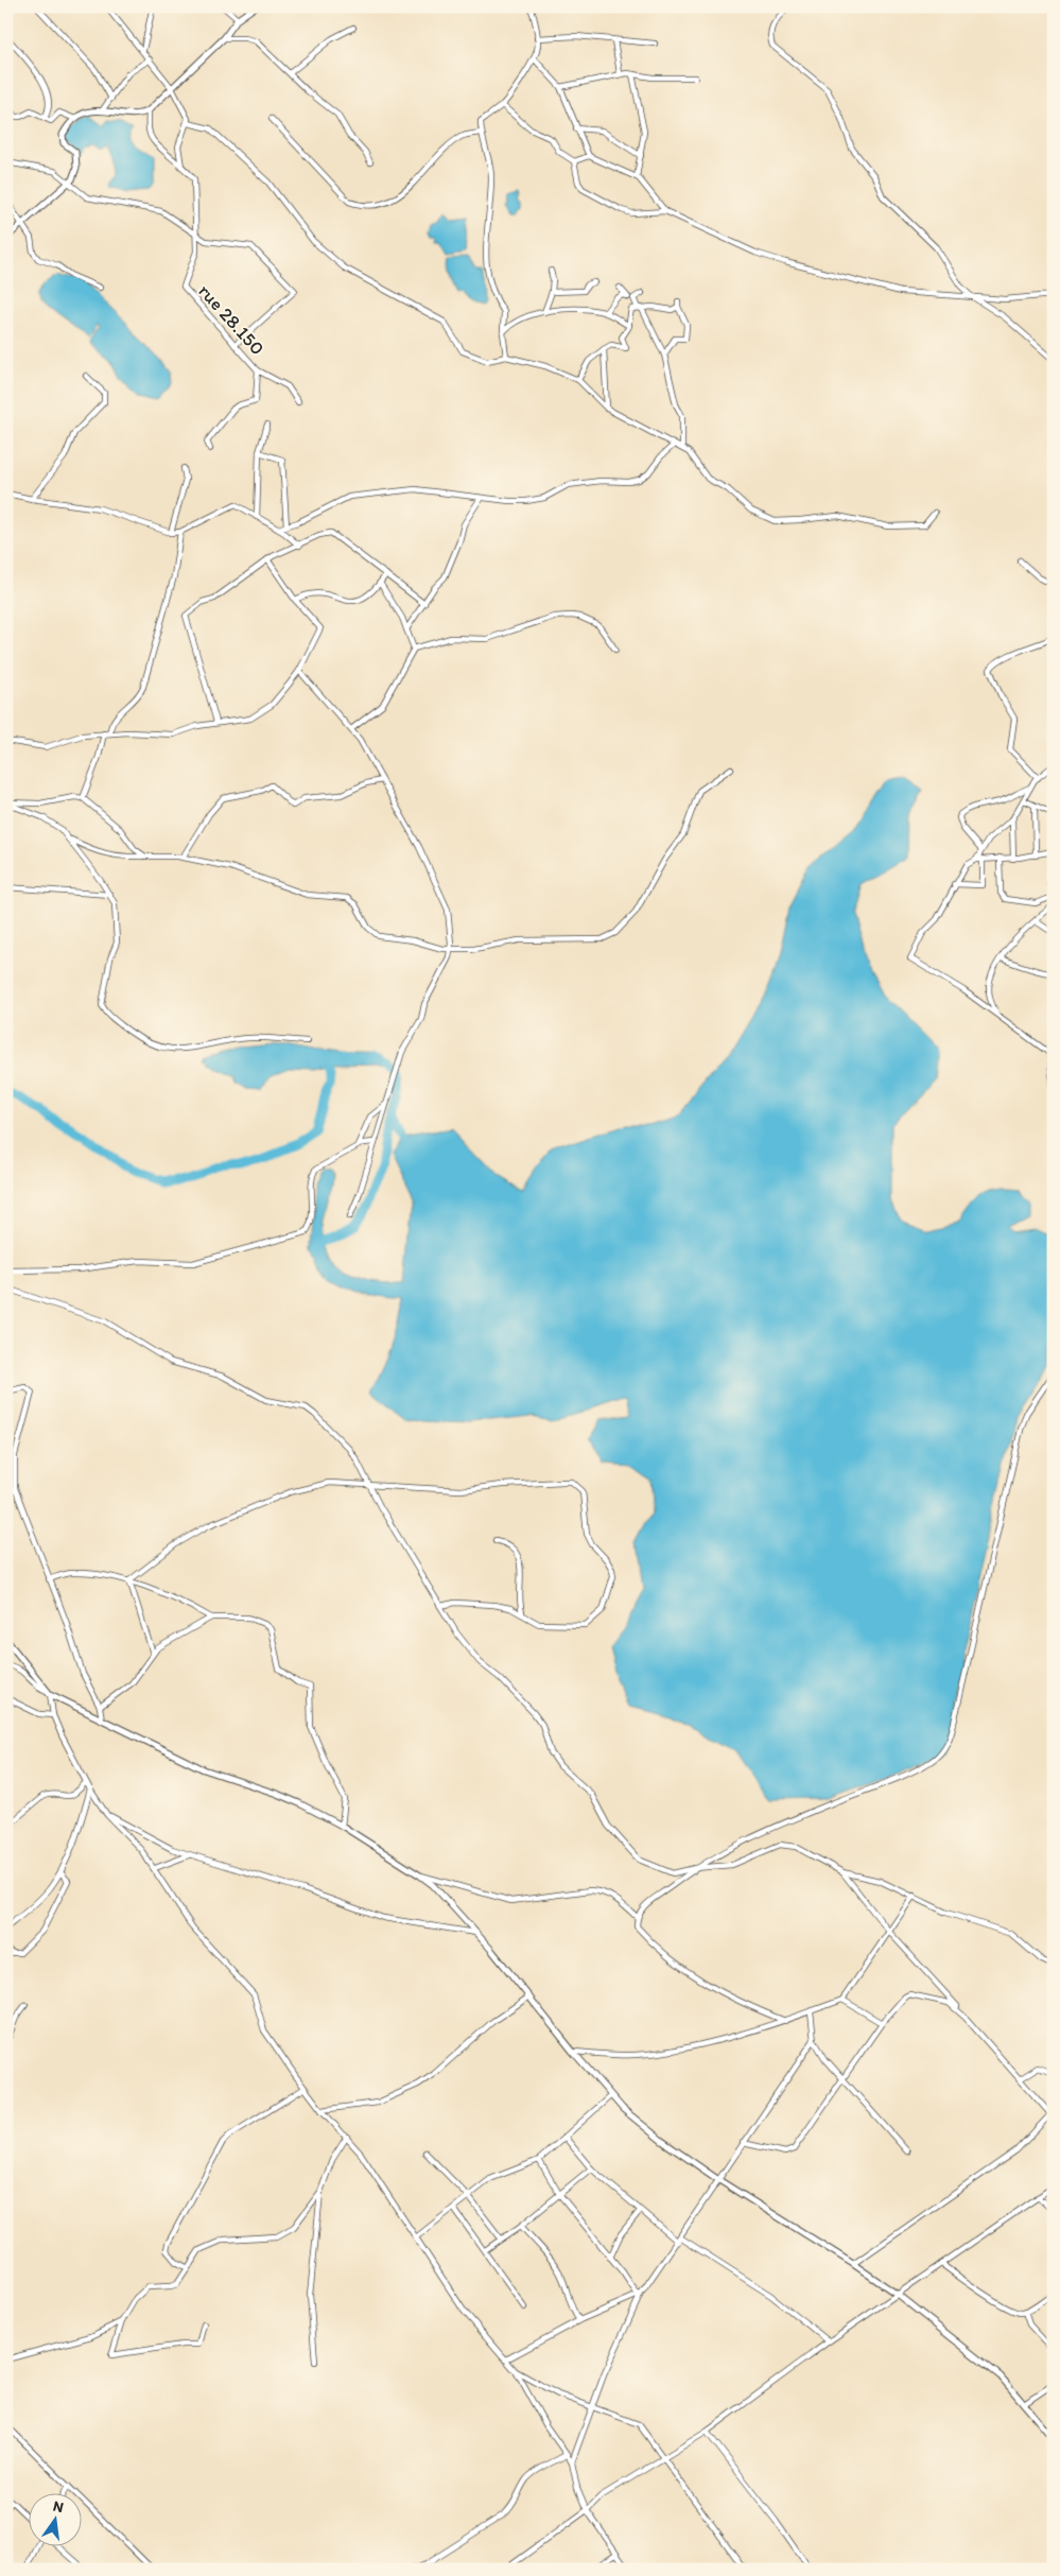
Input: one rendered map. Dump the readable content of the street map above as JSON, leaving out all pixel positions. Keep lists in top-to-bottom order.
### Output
{
  "streets": {
    "street": ["rue 28.150"]
  },
  "north": "top"
}
